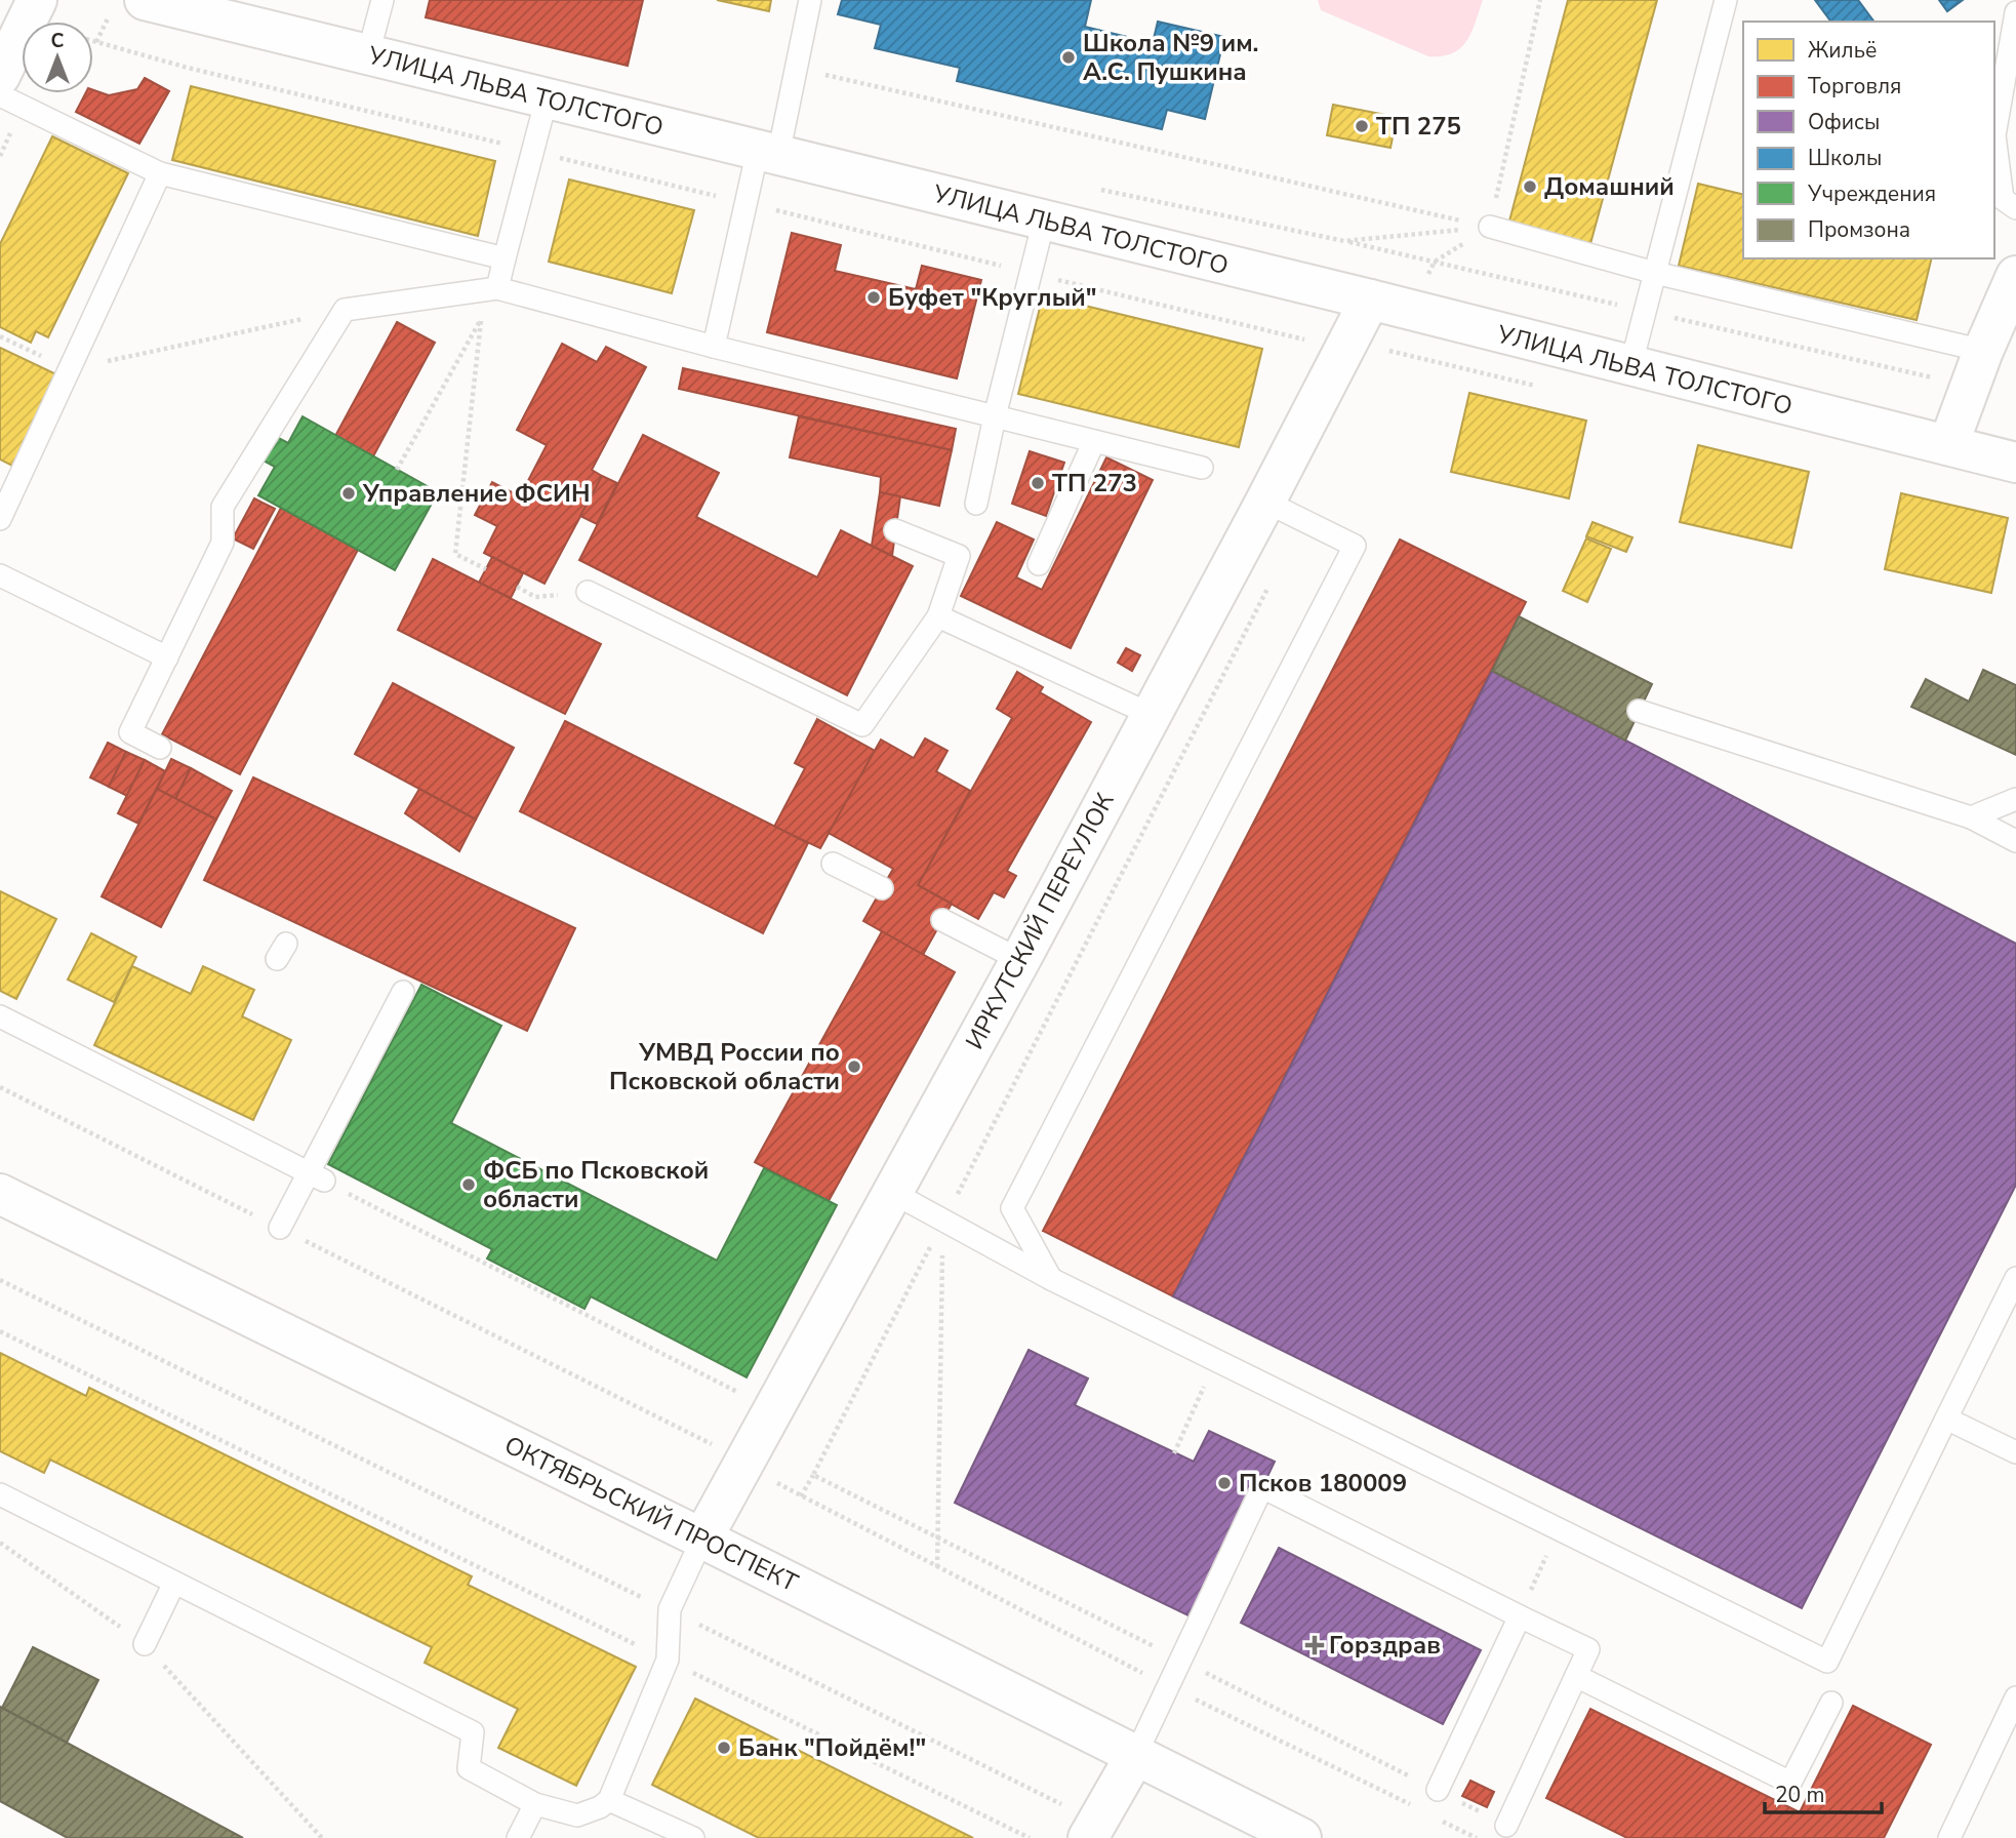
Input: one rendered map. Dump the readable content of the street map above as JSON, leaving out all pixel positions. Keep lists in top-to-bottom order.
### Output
{
  "streets": {
    "street": ["УЛИЦА ЛЬВА ТОЛСТОГО", "ИРКУТСКИЙ ПЕРЕУЛОК", "ОКТЯБРЬСКИЙ ПРОСПЕКТ"]
  },
  "crossings": [
    ["УЛИЦА ЛЬВА ТОЛСТОГО", "ИРКУТСКИЙ ПЕРЕУЛОК"],
    ["ИРКУТСКИЙ ПЕРЕУЛОК", "ОКТЯБРЬСКИЙ ПРОСПЕКТ"]
  ],
  "places": {
    "other": [
      "Школа №9 им. А.С. Пушкина",
      "ТП 275",
      "Домашний",
      "Буфет \"Круглый\"",
      "ТП 273",
      "Управление ФСИН",
      "УМВД России по Псковской области",
      "ФСБ по Псковской области",
      "Псков 180009",
      "Банк \"Пойдём!\""
    ],
    "health": ["Горздрав"]
  },
  "legend": [
    "Жильё",
    "Торговля",
    "Офисы",
    "Школы",
    "Учреждения",
    "Промзона"
  ],
  "scale_bar": "20 m",
  "north": "top"
}
